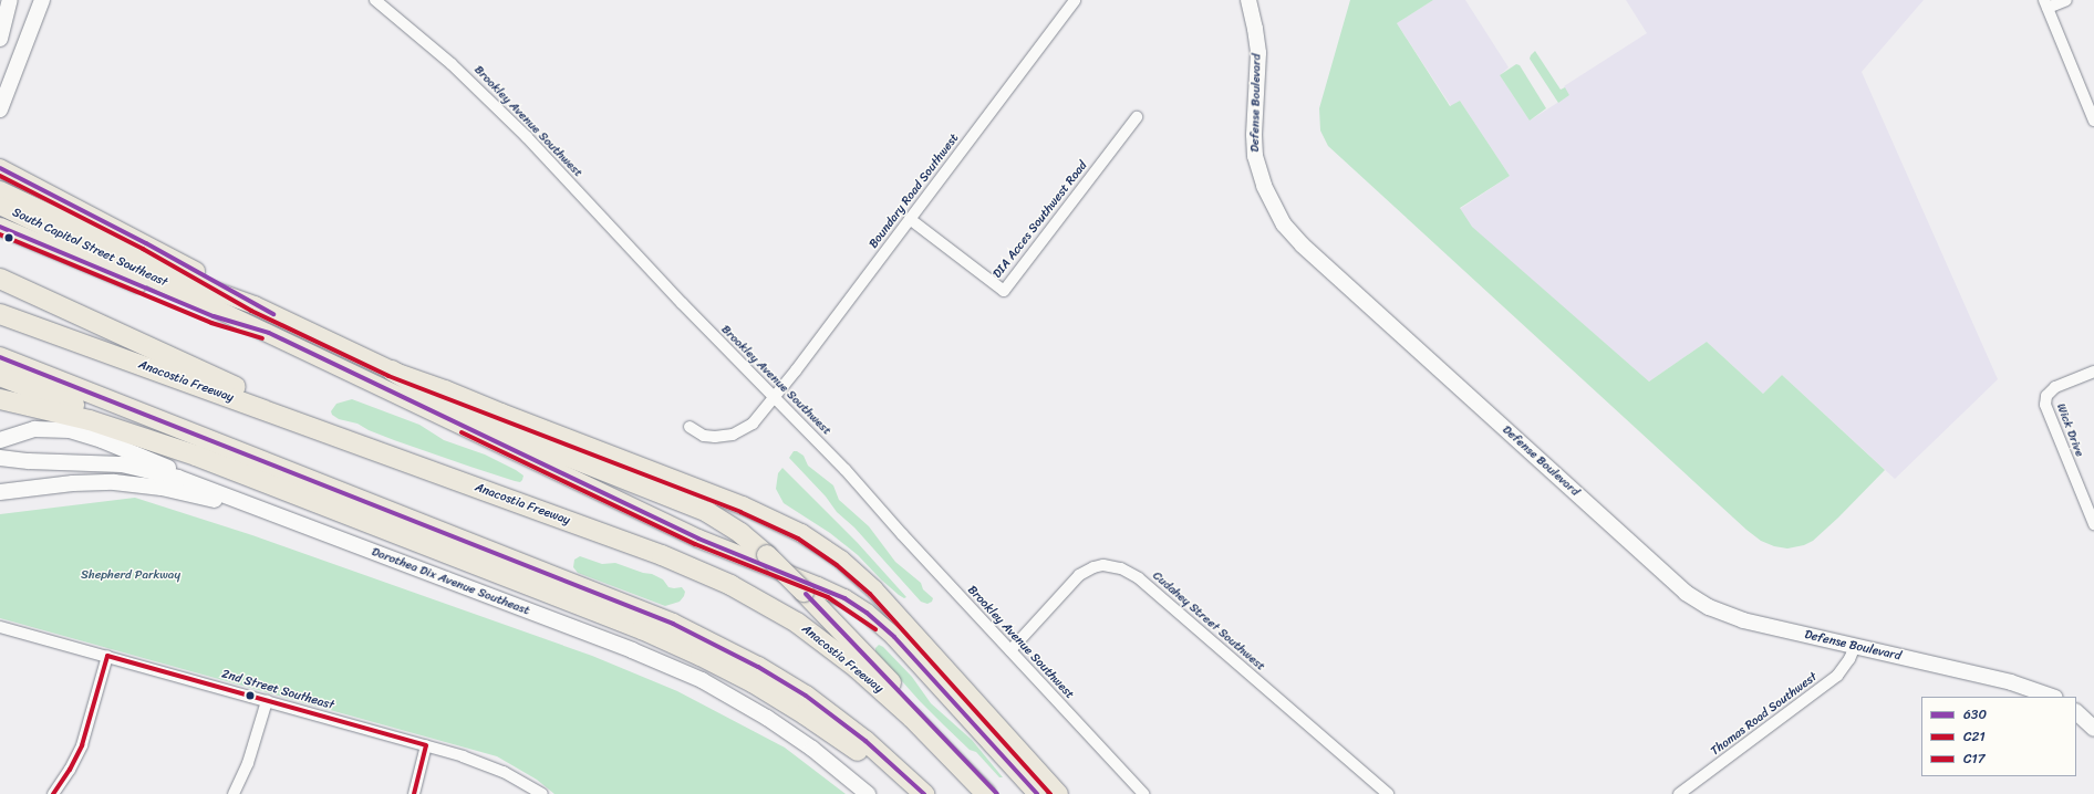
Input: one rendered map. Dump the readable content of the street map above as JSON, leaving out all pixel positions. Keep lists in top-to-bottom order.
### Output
{
  "streets": {
    "highway": ["Anacostia Freeway"],
    "main road": ["South Capitol Street Southeast"],
    "street": [
      "Defense Boulevard",
      "Brookley Avenue Southwest",
      "Boundary Road Southwest",
      "DIA Acces Southwest Road",
      "Wick Drive",
      "Dorothea Dix Avenue Southeast",
      "Cudahey Street Southwest",
      "2nd Street Southeast",
      "Thomas Road Southwest"
    ]
  },
  "crossings": [
    ["Defense Boulevard", "Thomas Road Southwest"],
    ["Brookley Avenue Southwest", "Boundary Road Southwest"],
    ["Brookley Avenue Southwest", "Cudahey Street Southwest"],
    ["Boundary Road Southwest", "DIA Acces Southwest Road"]
  ],
  "parks": ["Shepherd Parkway"],
  "lines": ["transit line 630", "transit line C21", "transit line C17"],
  "legend": ["630", "C21", "C17"]
}
